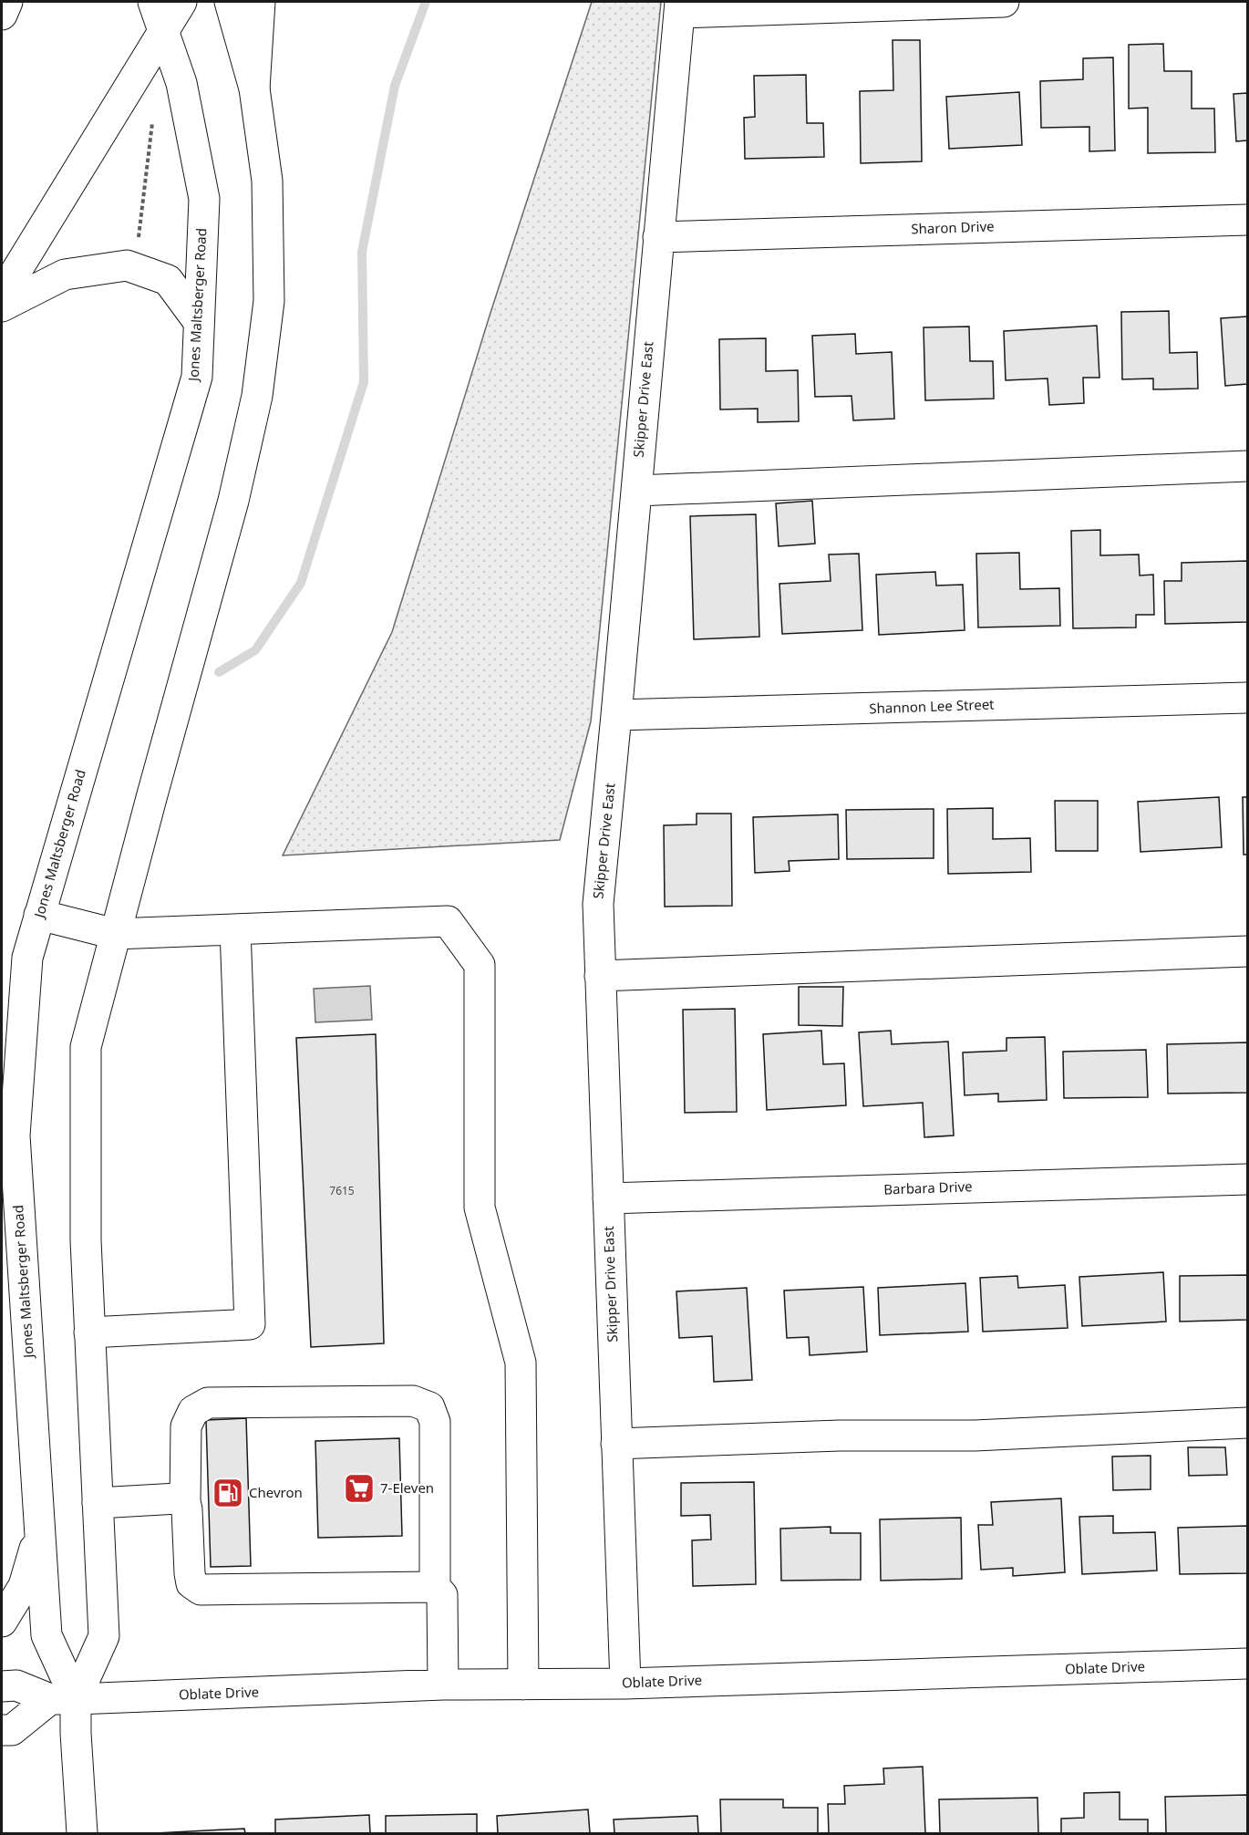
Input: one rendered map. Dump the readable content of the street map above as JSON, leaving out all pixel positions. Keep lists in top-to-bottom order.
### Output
{
  "streets": {
    "main road": [
      "Sharon Drive",
      "Jones Maltsberger Road",
      "Skipper Drive East",
      "Shannon Lee Street",
      "Barbara Drive",
      "Oblate Drive"
    ]
  },
  "crossings": [
    ["Sharon Drive", "Skipper Drive East"],
    ["Jones Maltsberger Road", "Oblate Drive"],
    ["Skipper Drive East", "Shannon Lee Street"],
    ["Skipper Drive East", "Barbara Drive"],
    ["Skipper Drive East", "Oblate Drive"]
  ],
  "places": {
    "supermarket": ["7-Eleven"],
    "fuel station": ["Chevron"]
  },
  "house_numbers": ["7615"]
}
